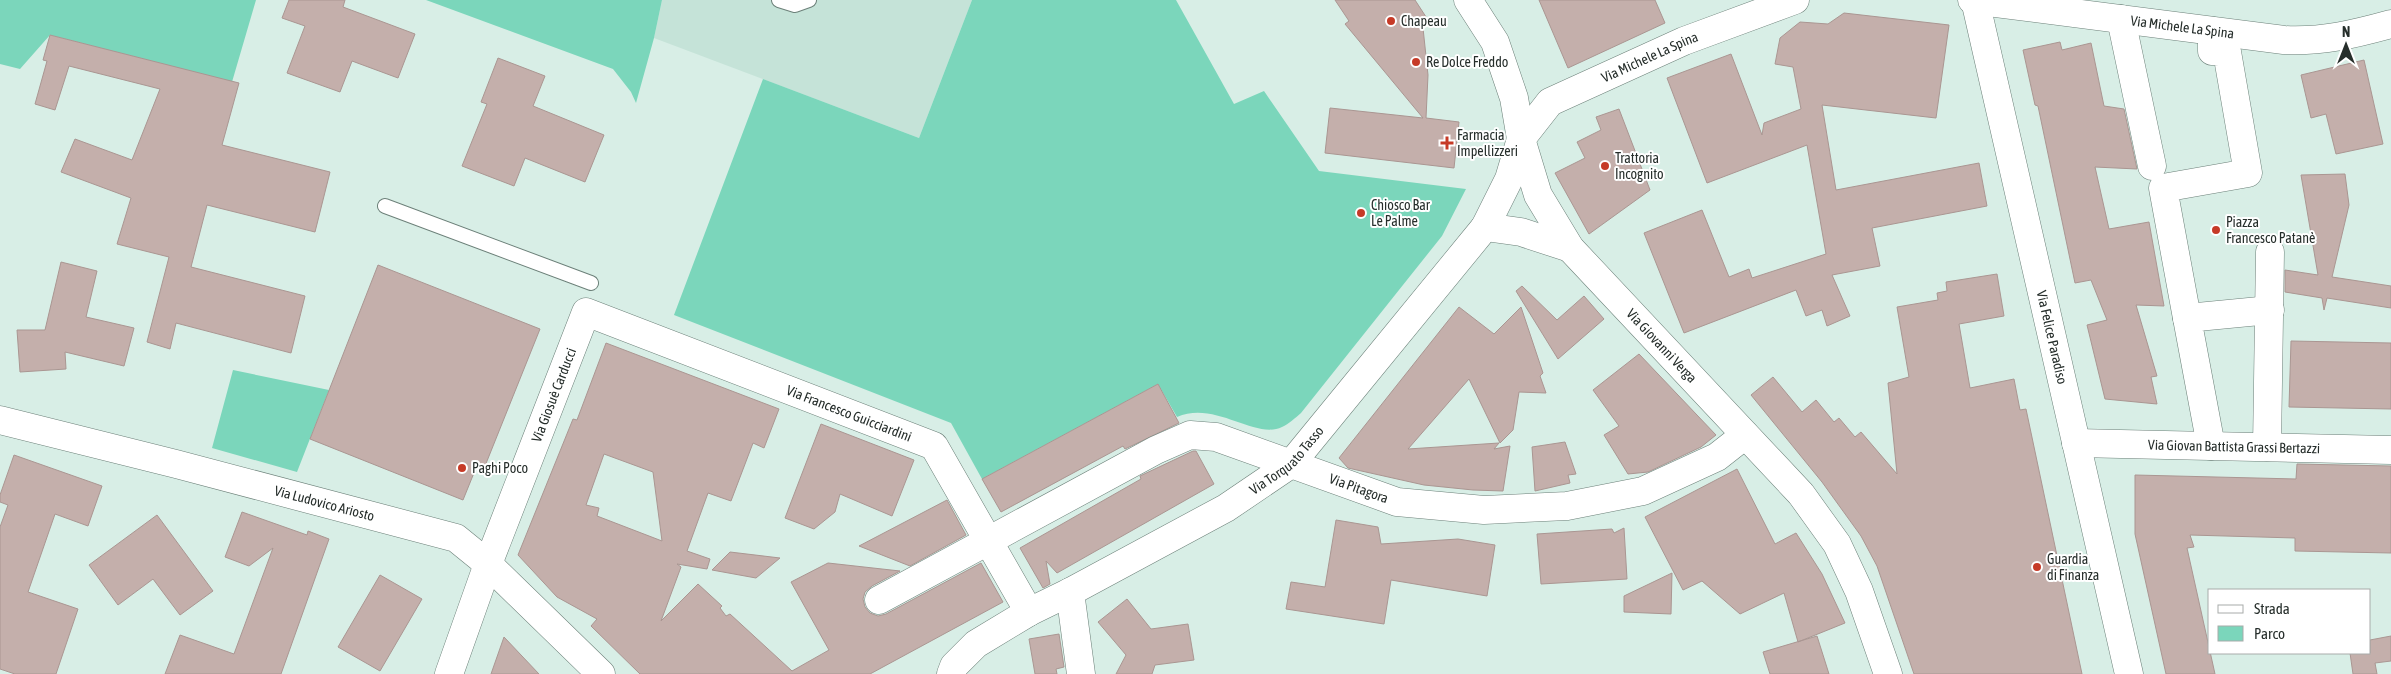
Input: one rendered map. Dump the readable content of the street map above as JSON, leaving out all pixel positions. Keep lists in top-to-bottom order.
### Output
{
  "streets": {
    "street": [
      "Via Michele La Spina",
      "Via Felice Paradiso",
      "Via Giovanni Verga",
      "Via Giosuè Carducci",
      "Via Francesco Guicciardini",
      "Via Giovan Battista Grassi Bertazzi",
      "Via Torquato Tasso",
      "Via Pitagora",
      "Via Ludovico Ariosto"
    ]
  },
  "crossings": [
    ["Via Michele La Spina", "Via Felice Paradiso"],
    ["Via Michele La Spina", "Via Giovanni Verga"],
    ["Via Michele La Spina", "Via Torquato Tasso"],
    ["Via Felice Paradiso", "Via Giovan Battista Grassi Bertazzi"],
    ["Via Giovanni Verga", "Via Torquato Tasso"],
    ["Via Giovanni Verga", "Via Pitagora"],
    ["Via Giosuè Carducci", "Via Francesco Guicciardini"],
    ["Via Giosuè Carducci", "Via Ludovico Ariosto"],
    ["Via Francesco Guicciardini", "Via Torquato Tasso"],
    ["Via Francesco Guicciardini", "Via Pitagora"],
    ["Via Torquato Tasso", "Via Pitagora"]
  ],
  "places": {
    "other": [
      "Chapeau",
      "Re Dolce Freddo",
      "Trattoria Incognito",
      "Chiosco Bar Le Palme",
      "Piazza Francesco Patanè",
      "Paghi Poco",
      "Guardia di Finanza"
    ],
    "health": ["Farmacia Impellizzeri"]
  },
  "legend": ["Strada", "Parco"],
  "north": "top"
}
